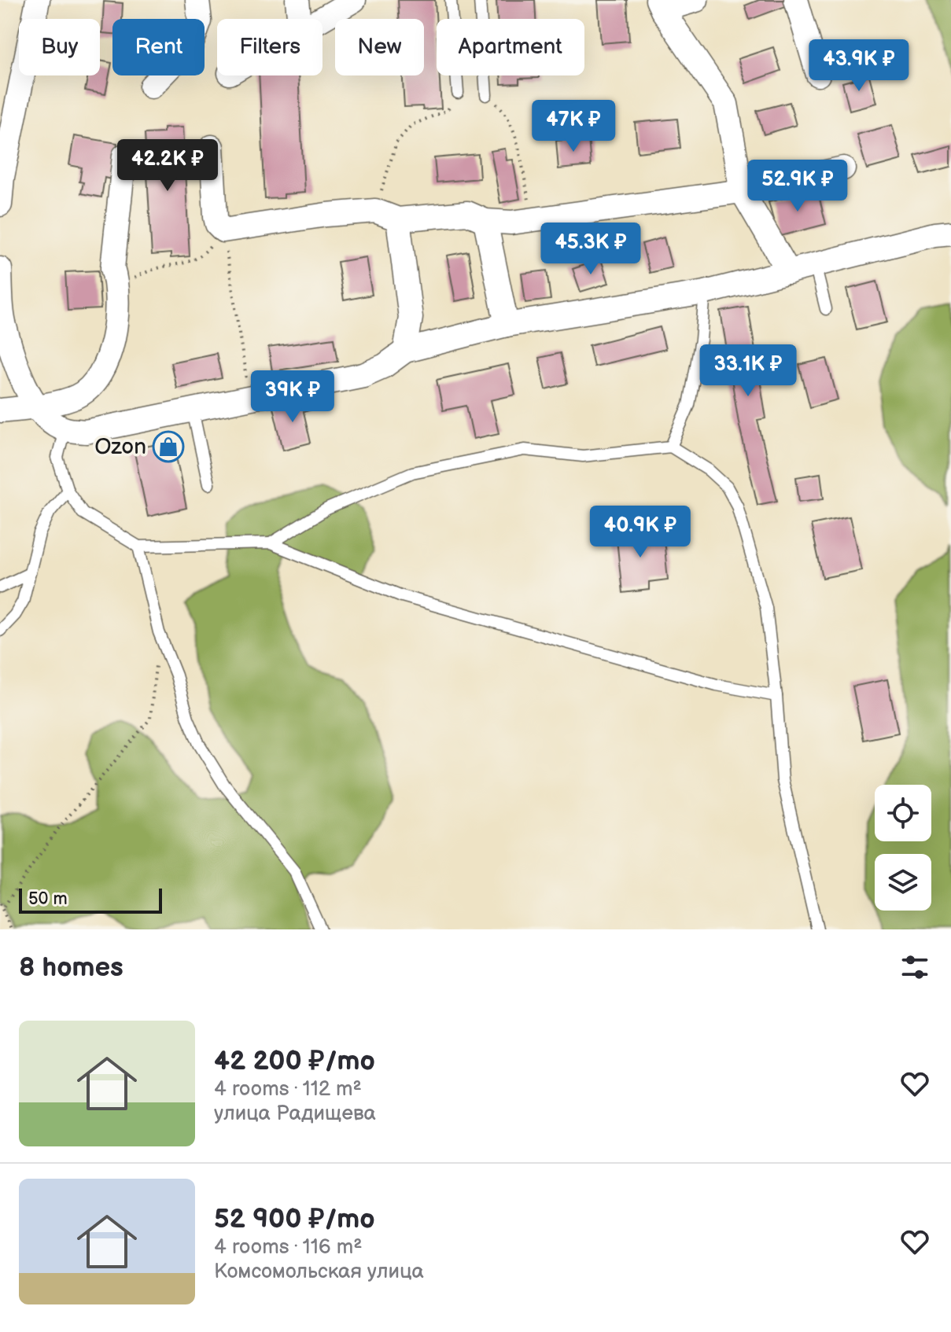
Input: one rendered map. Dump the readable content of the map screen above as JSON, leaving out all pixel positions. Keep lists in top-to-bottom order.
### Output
{
  "places": {
    "shop": ["Ozon"]
  },
  "scale_bar": "50 m",
  "page": {
    "chip": [
      "Buy",
      "Rent",
      "Filters",
      "New",
      "Apartment"
    ],
    "price": [
      "43.9K ₽",
      "47K ₽",
      "42.2K ₽",
      "52.9K ₽",
      "45.3K ₽",
      "33.1K ₽",
      "39K ₽",
      "40.9K ₽"
    ],
    "scale": "50 m",
    "heading": "8 homes",
    "list": [
      {
        "name": "42 200 ₽/mo",
        "note": "4 rooms · 112 m² · улица Радищева"
      },
      {
        "name": "52 900 ₽/mo",
        "note": "4 rooms · 116 m² · Комсомольская улица"
      }
    ]
  }
}
